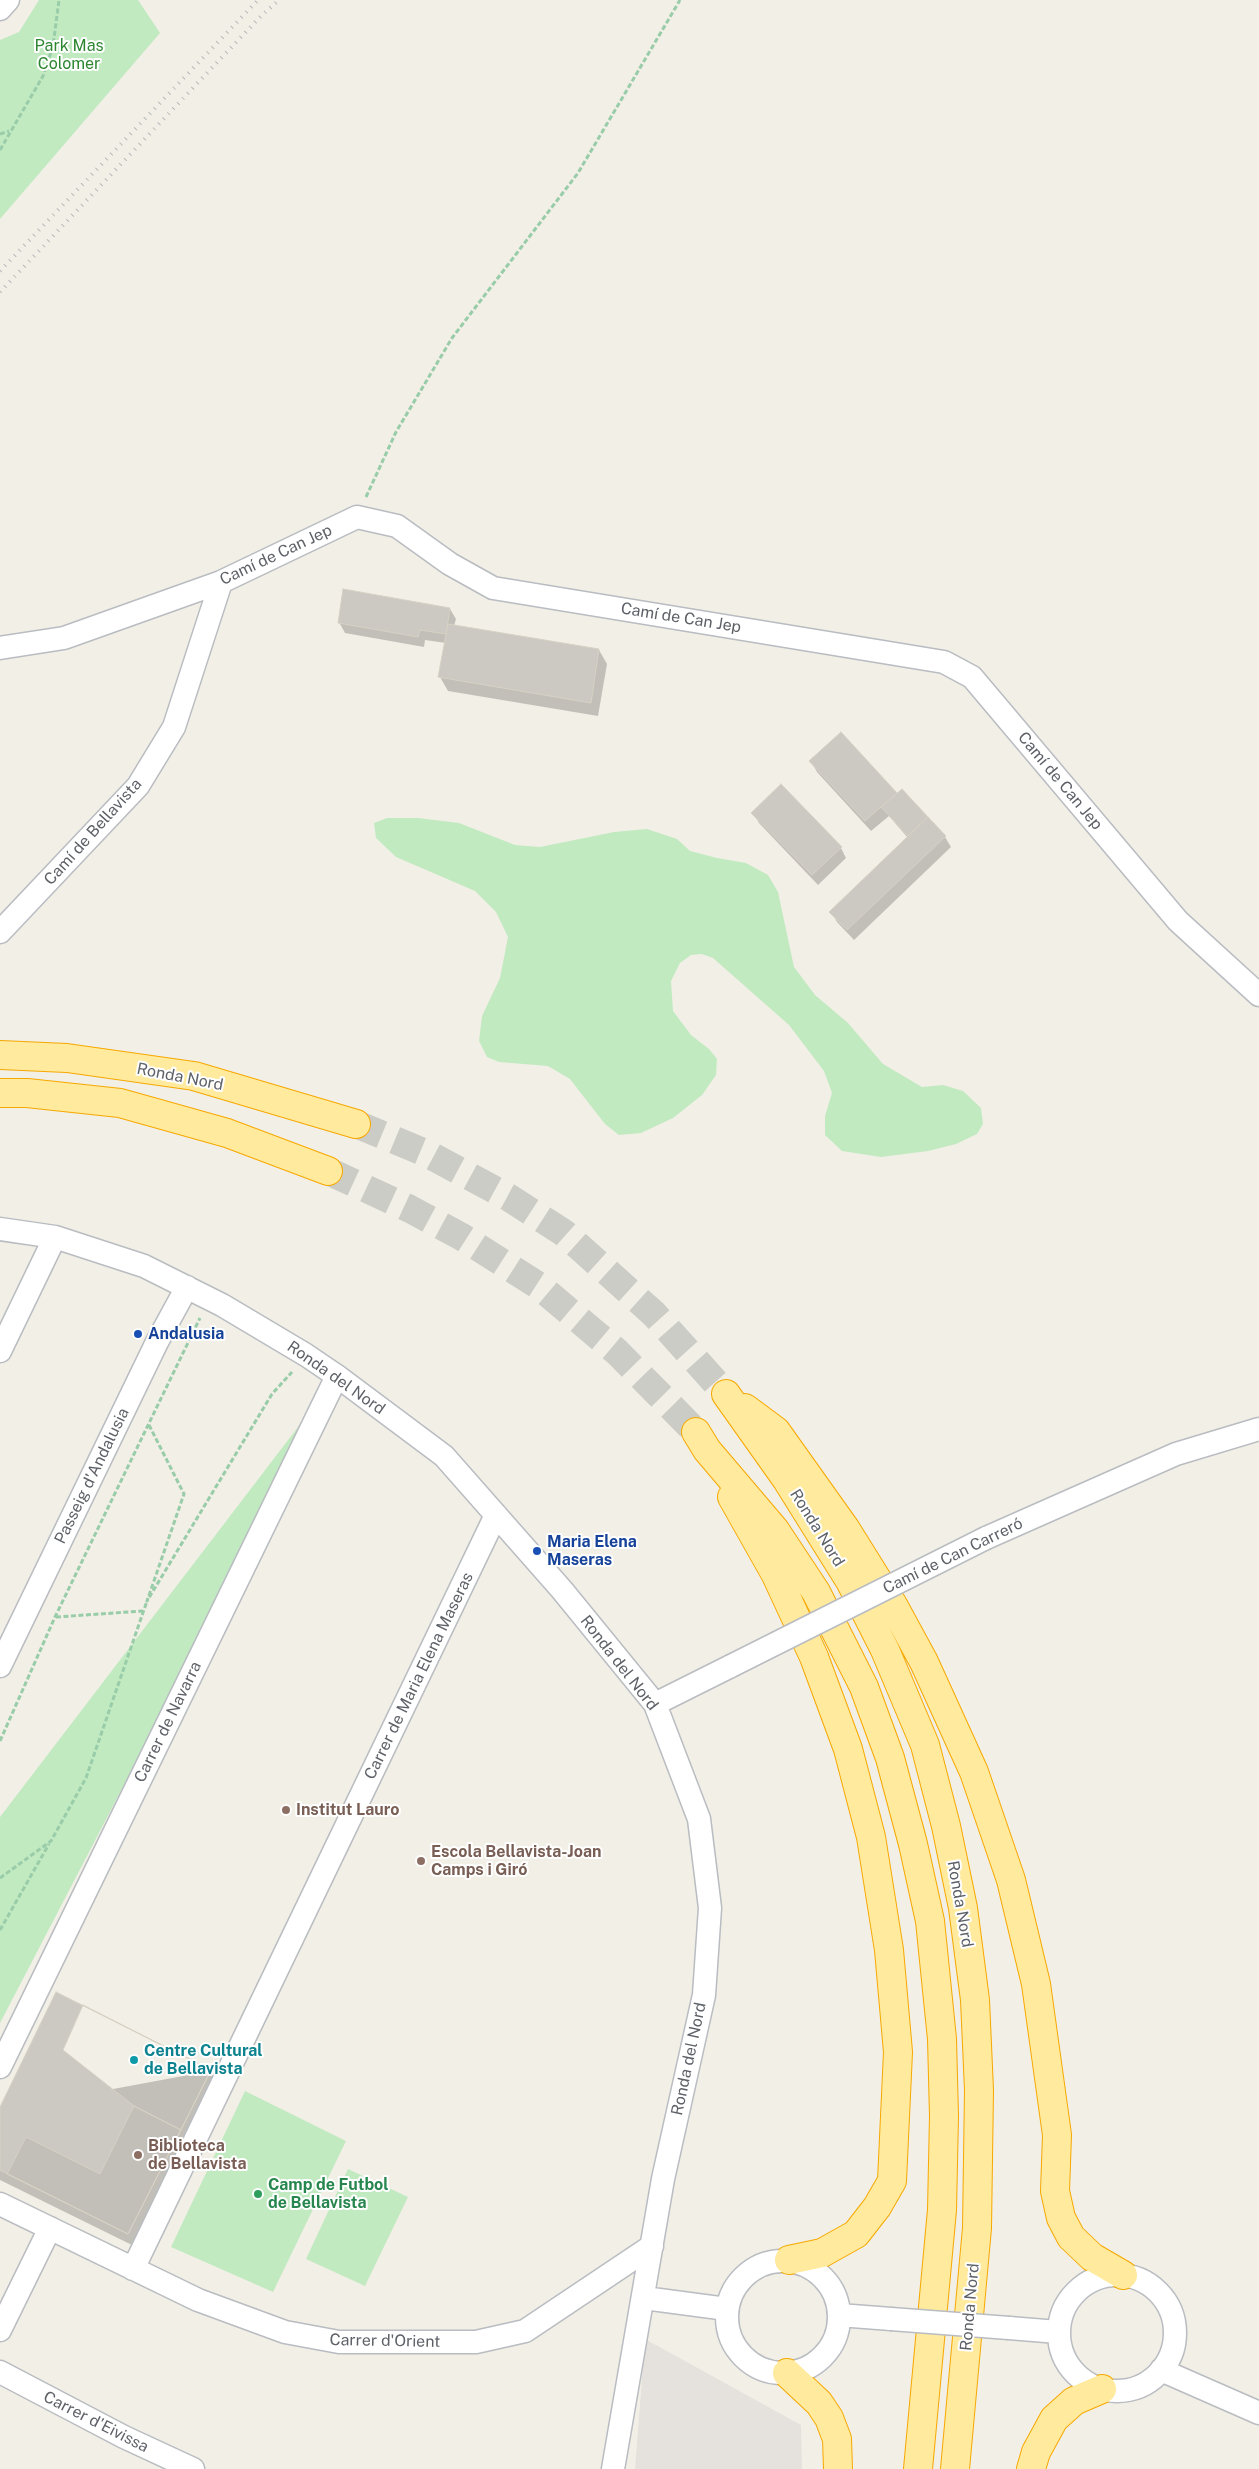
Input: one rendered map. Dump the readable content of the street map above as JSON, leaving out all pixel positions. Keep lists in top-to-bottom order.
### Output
{
  "streets": {
    "highway": ["Ronda Nord"],
    "street": [
      "Camí de Can Jep",
      "Camí de Bellavista",
      "Ronda del Nord",
      "Passeig d'Andalusia",
      "Camí de Can Carreró",
      "Carrer de Maria Elena Maseras",
      "Carrer de Navarra",
      "Carrer d'Orient",
      "Carrer d'Eivissa"
    ]
  },
  "crossings": [
    ["Camí de Can Jep", "Camí de Bellavista"],
    ["Ronda del Nord", "Passeig d'Andalusia"],
    ["Ronda del Nord", "Camí de Can Carreró"],
    ["Ronda del Nord", "Carrer de Maria Elena Maseras"],
    ["Ronda del Nord", "Carrer de Navarra"],
    ["Ronda del Nord", "Carrer d'Orient"],
    ["Carrer de Maria Elena Maseras", "Carrer d'Orient"]
  ],
  "parks": ["Park Mas Colomer"],
  "places": [
    "Andalusia",
    "Maria Elena Maseras",
    "Institut Lauro",
    "Escola Bellavista-Joan Camps i Giró",
    "Centre Cultural de Bellavista",
    "Biblioteca de Bellavista",
    "Camp de Futbol de Bellavista"
  ]
}
